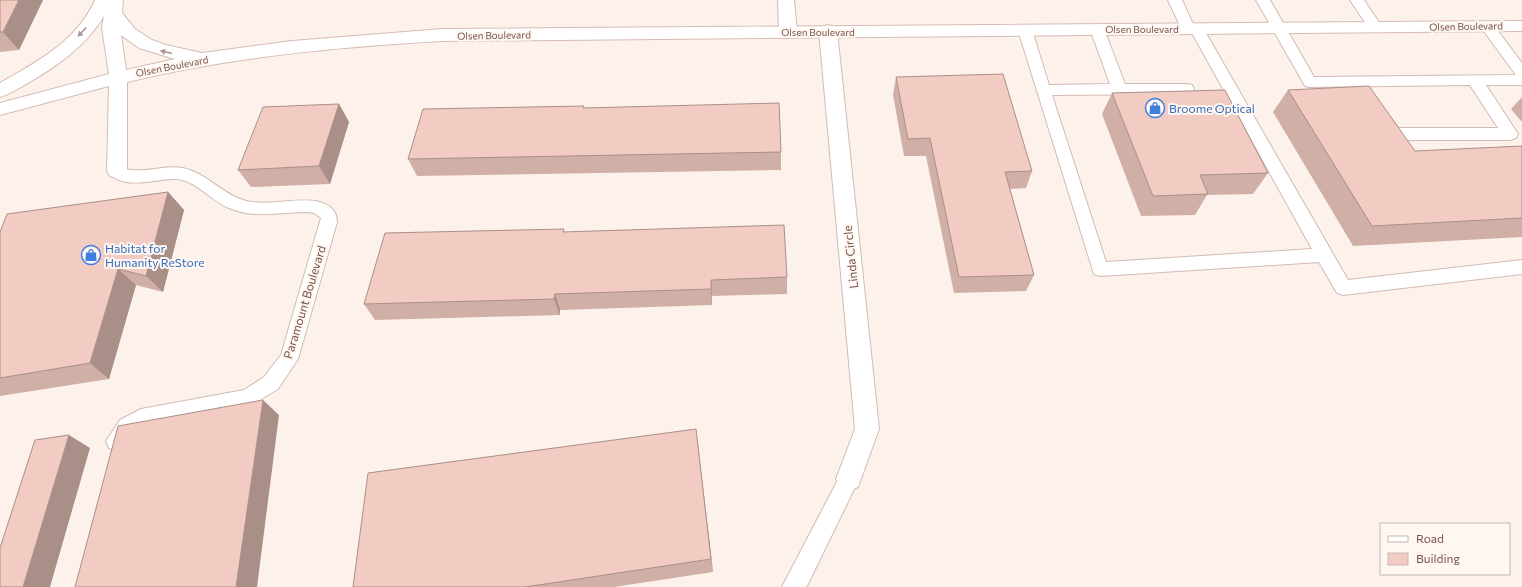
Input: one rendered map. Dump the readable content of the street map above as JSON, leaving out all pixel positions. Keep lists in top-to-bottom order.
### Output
{
  "streets": {
    "main road": ["Olsen Boulevard", "Linda Circle", "Paramount Boulevard"]
  },
  "crossings": [
    ["Olsen Boulevard", "Linda Circle"],
    ["Olsen Boulevard", "Paramount Boulevard"]
  ],
  "places": {
    "shop": ["Broome Optical", "Habitat for Humanity ReStore"]
  },
  "legend": ["Road", "Building"]
}
